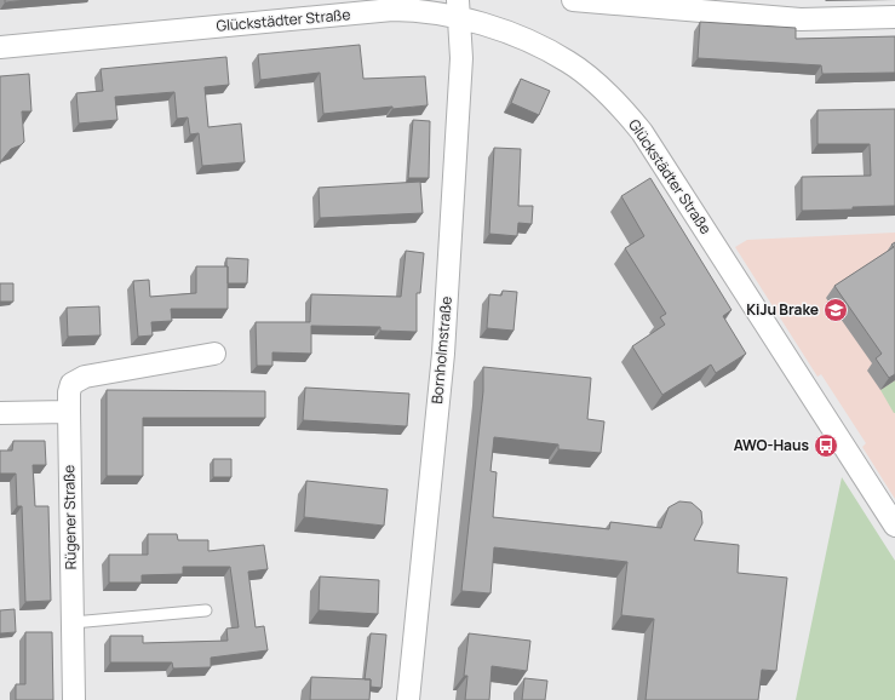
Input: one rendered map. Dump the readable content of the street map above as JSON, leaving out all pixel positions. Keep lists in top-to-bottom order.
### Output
{
  "streets": {
    "street": ["Glückstädter Straße", "Bornholmstraße", "Rügener Straße"]
  },
  "crossings": [
    ["Glückstädter Straße", "Bornholmstraße"]
  ],
  "places": {
    "school or university": ["KiJu Brake"],
    "bus stop": ["AWO-Haus"]
  }
}
